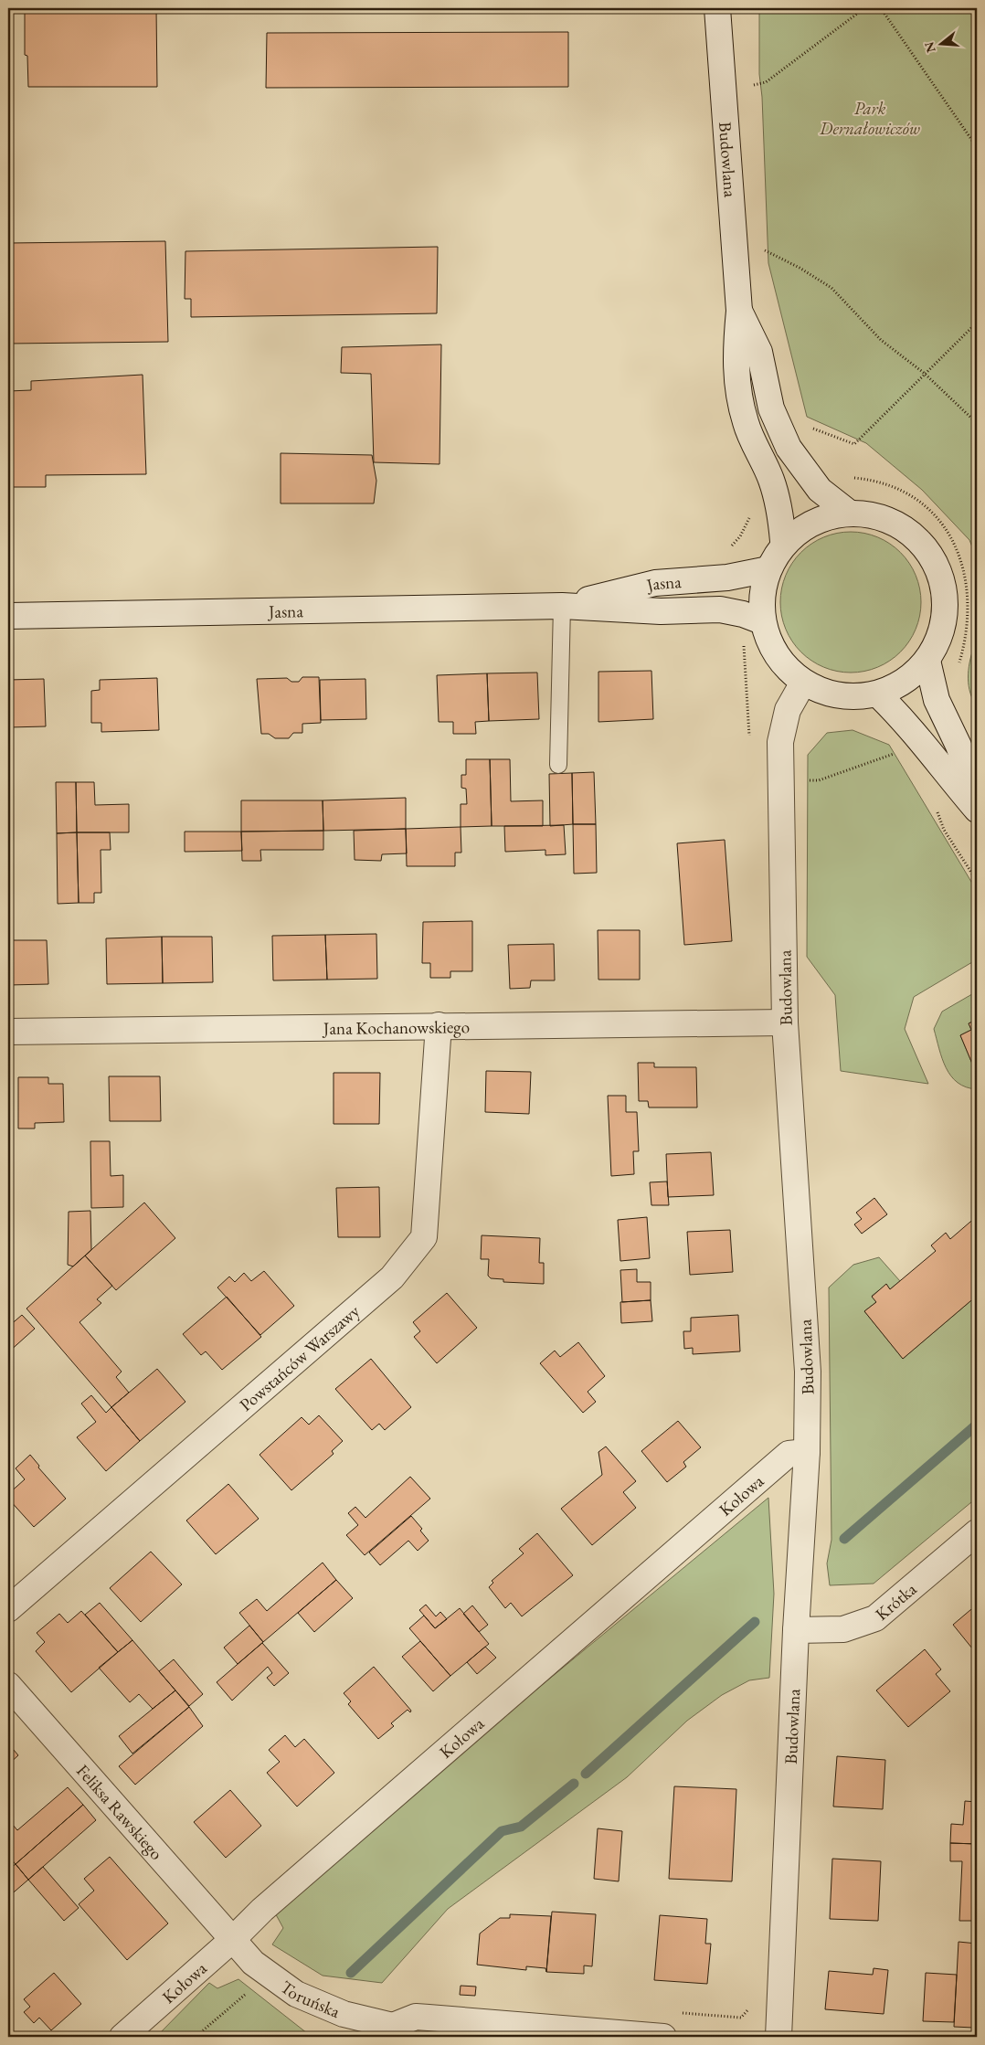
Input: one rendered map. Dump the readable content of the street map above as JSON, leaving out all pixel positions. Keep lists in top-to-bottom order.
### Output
{
  "streets": {
    "street": [
      "Budowlana",
      "Jasna",
      "Jana Kochanowskiego",
      "Powstańców Warszawy",
      "Kołowa",
      "Krótka",
      "Feliksa Rawskiego",
      "Toruńska"
    ]
  },
  "crossings": [
    ["Budowlana", "Jana Kochanowskiego"],
    ["Budowlana", "Kołowa"],
    ["Budowlana", "Krótka"],
    ["Jana Kochanowskiego", "Powstańców Warszawy"],
    ["Kołowa", "Feliksa Rawskiego"],
    ["Kołowa", "Toruńska"],
    ["Feliksa Rawskiego", "Toruńska"]
  ],
  "parks": ["Park Dernałowiczów"],
  "north": "left"
}
